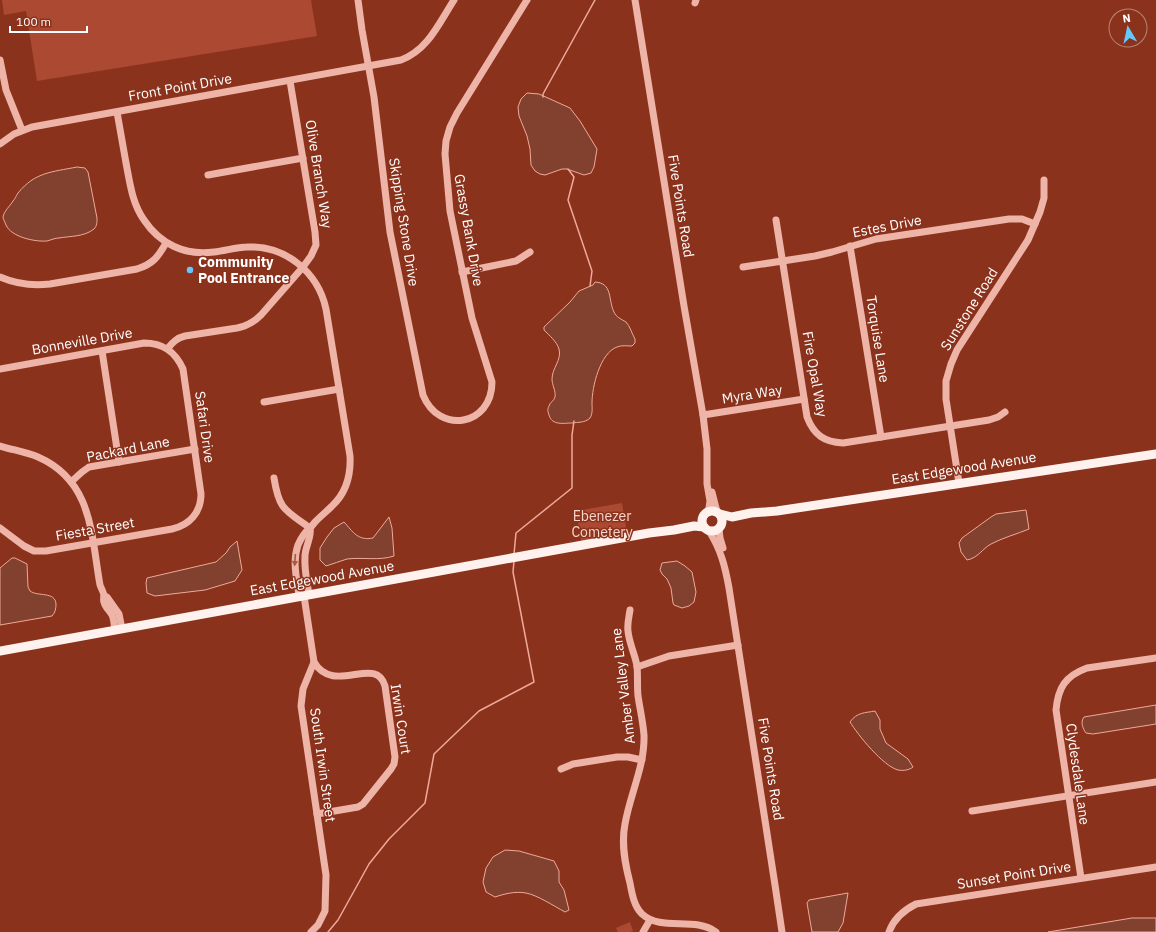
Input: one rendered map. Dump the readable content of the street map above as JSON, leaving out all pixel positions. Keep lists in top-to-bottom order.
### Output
{
  "streets": {
    "main road": ["East Edgewood Avenue"],
    "street": [
      "Front Point Drive",
      "Olive Branch Way",
      "Five Points Road",
      "Skipping Stone Drive",
      "Estes Drive",
      "Grassy Bank Drive",
      "Sunstone Road",
      "Torquise Lane",
      "Bonneville Drive",
      "Fire Opal Way",
      "Myra Way",
      "Safari Drive",
      "Packard Lane",
      "Fiesta Street",
      "Amber Valley Lane",
      "Irwin Court",
      "South Irwin Street",
      "Clydesdale Lane",
      "Sunset Point Drive"
    ]
  },
  "crossings": [
    ["Front Point Drive", "Olive Branch Way"],
    ["Front Point Drive", "Skipping Stone Drive"],
    ["Olive Branch Way", "Bonneville Drive"],
    ["Olive Branch Way", "Safari Drive"],
    ["Five Points Road", "Myra Way"],
    ["Skipping Stone Drive", "Grassy Bank Drive"],
    ["Estes Drive", "Sunstone Road"],
    ["Estes Drive", "Torquise Lane"],
    ["Estes Drive", "Fire Opal Way"],
    ["Sunstone Road", "Fire Opal Way"],
    ["Sunstone Road", "East Edgewood Avenue"],
    ["Torquise Lane", "Fire Opal Way"],
    ["Bonneville Drive", "Safari Drive"],
    ["Fire Opal Way", "Myra Way"],
    ["Safari Drive", "Packard Lane"],
    ["Safari Drive", "Fiesta Street"],
    ["Irwin Court", "South Irwin Street"],
    ["Clydesdale Lane", "Sunset Point Drive"]
  ],
  "parks": ["Ebenezer Cometery"],
  "places": ["Community Pool Entrance"],
  "scale_bar": "100 m",
  "north": "top"
}
